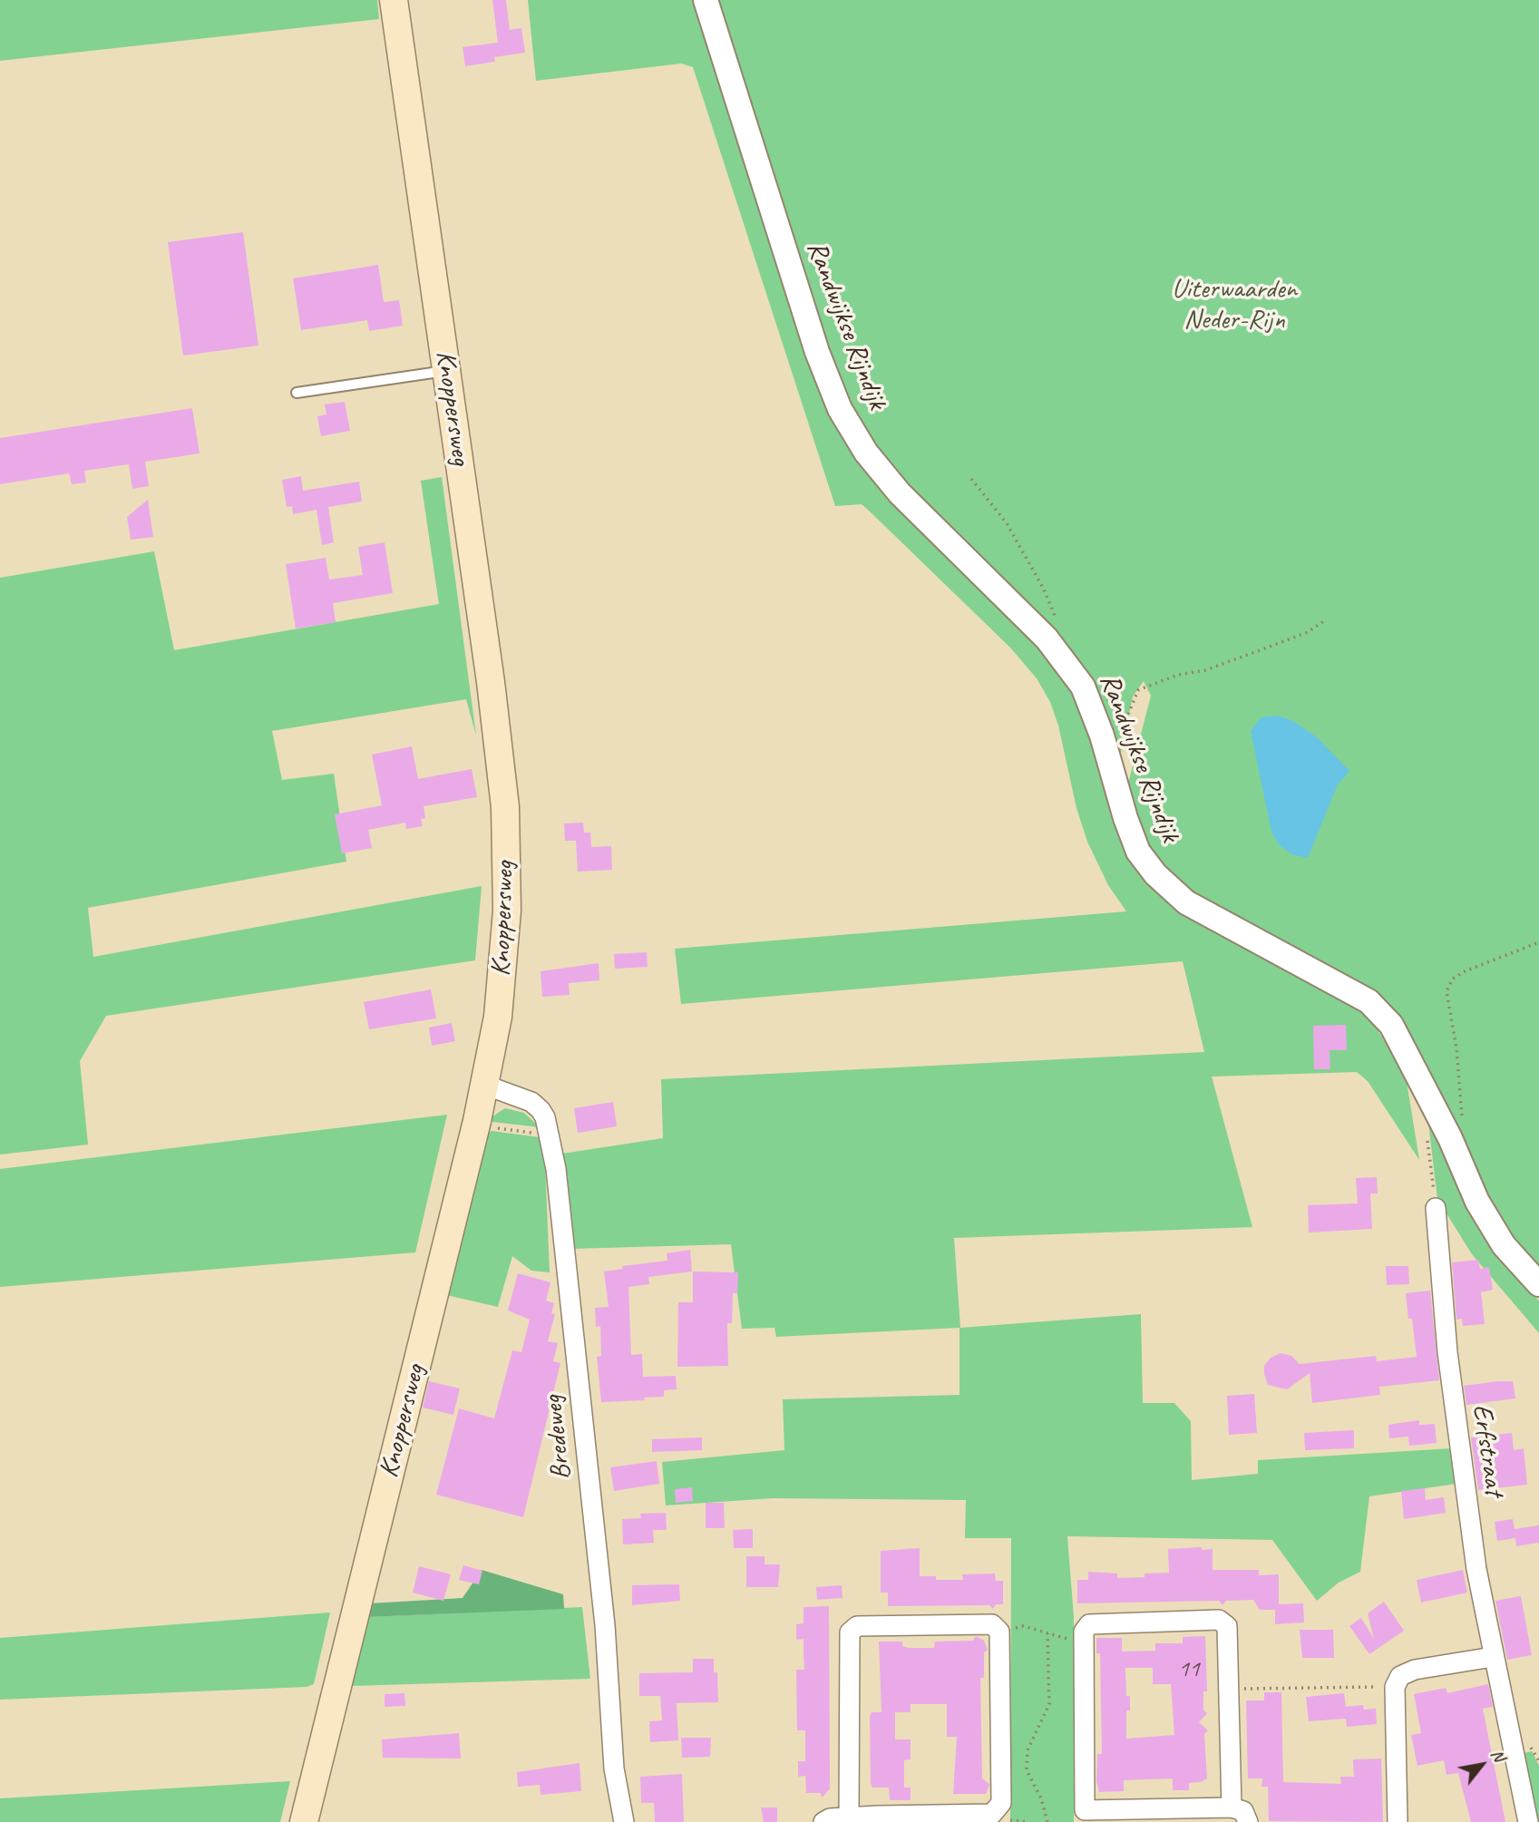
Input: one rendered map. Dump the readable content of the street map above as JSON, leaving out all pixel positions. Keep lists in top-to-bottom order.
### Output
{
  "streets": {
    "main road": ["Knoppersweg"],
    "street": ["Randwijkse Rijndijk", "Bredeweg", "Erfstraat"]
  },
  "crossings": [
    ["Knoppersweg", "Bredeweg"]
  ],
  "parks": ["Uiterwaarden Neder-Rijn"],
  "house_numbers": ["11"],
  "north": "top right"
}
